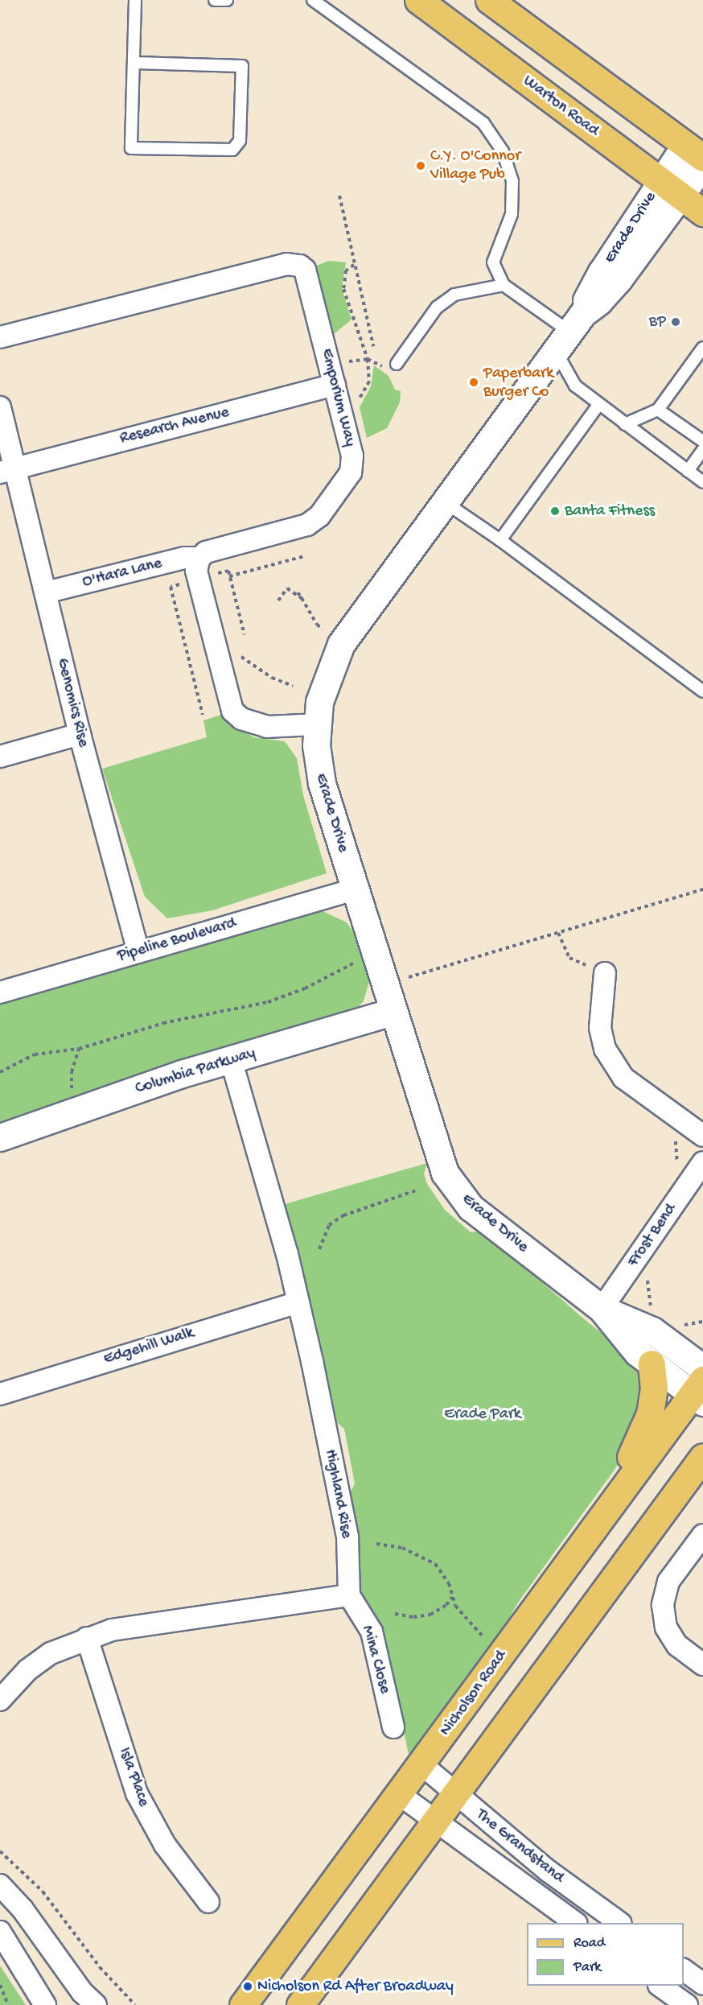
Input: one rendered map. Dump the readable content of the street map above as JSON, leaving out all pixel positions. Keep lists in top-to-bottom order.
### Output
{
  "streets": {
    "main road": ["Warton Road", "Nicholson Road"],
    "street": [
      "Erade Drive",
      "Emporium Way",
      "Research Avenue",
      "O'Hara Lane",
      "Genomics Rise",
      "Pipeline Boulevard",
      "Columbia Parkway",
      "Frost Bend",
      "Edgehill Walk",
      "Highland Rise",
      "Mina Close",
      "Isla Place",
      "The Grandstand"
    ]
  },
  "crossings": [
    ["Warton Road", "Erade Drive"],
    ["Erade Drive", "Pipeline Boulevard"],
    ["Erade Drive", "Columbia Parkway"],
    ["Erade Drive", "Frost Bend"],
    ["Erade Drive", "Nicholson Road"],
    ["Emporium Way", "Research Avenue"],
    ["Emporium Way", "O'Hara Lane"],
    ["Research Avenue", "Genomics Rise"],
    ["O'Hara Lane", "Genomics Rise"],
    ["Genomics Rise", "Pipeline Boulevard"],
    ["Columbia Parkway", "Highland Rise"],
    ["Edgehill Walk", "Highland Rise"],
    ["Highland Rise", "Mina Close"],
    ["Nicholson Road", "The Grandstand"]
  ],
  "parks": ["Erade Park"],
  "places": [
    "C.Y. O'Connor Village Pub",
    "BP",
    "Paperbark Burger Co",
    "Banta Fitness",
    "Nicholson Rd After Broadway"
  ],
  "legend": ["Road", "Park"]
}
